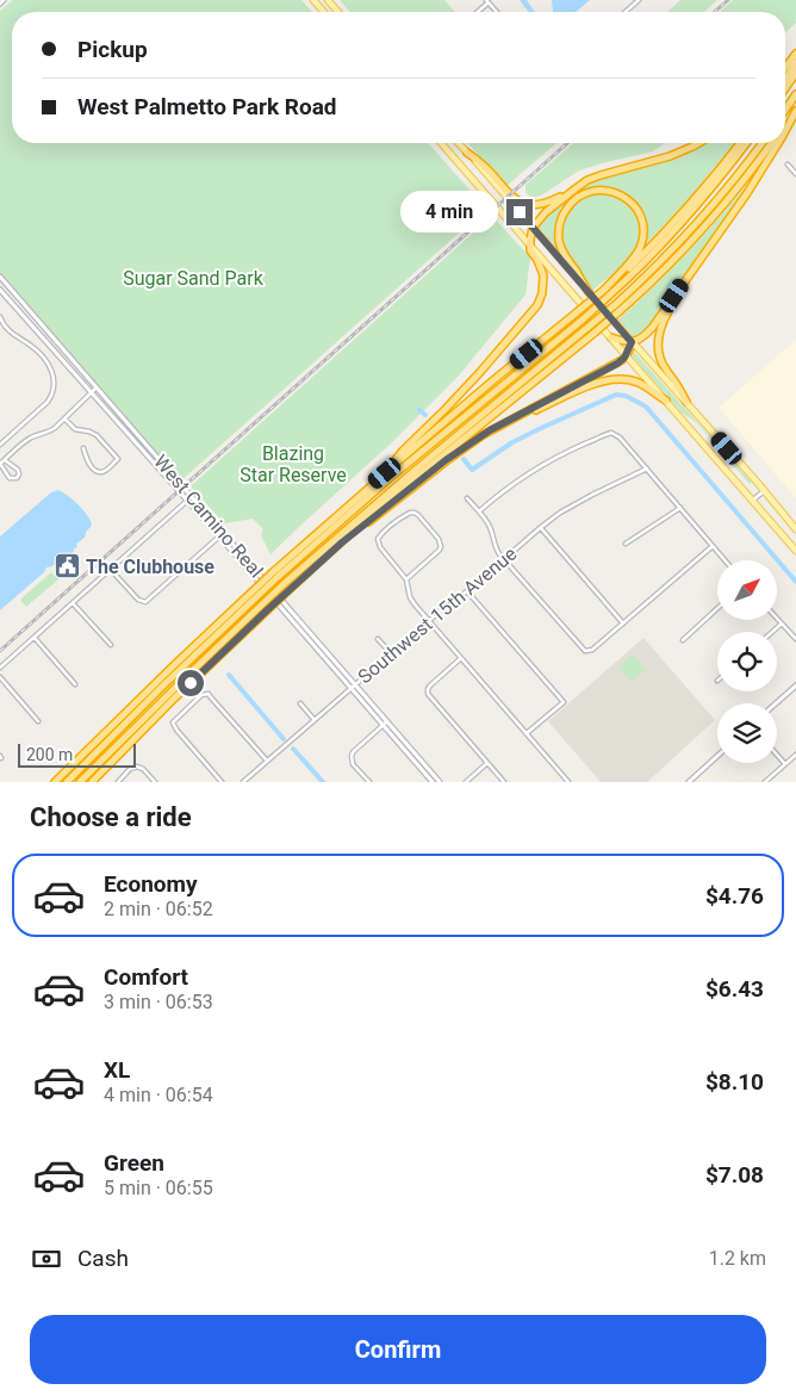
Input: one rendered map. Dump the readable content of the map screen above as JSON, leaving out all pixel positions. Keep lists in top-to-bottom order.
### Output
{
  "streets": {
    "street": ["West Camino Real", "Southwest 15th Avenue"]
  },
  "crossings": [
    ["West Camino Real", "Southwest 15th Avenue"]
  ],
  "parks": ["Sugar Sand Park", "Blazing Star Reserve"],
  "places": {
    "public building": ["The Clubhouse"]
  },
  "scale_bar": "200 m",
  "north": "top right",
  "page": {
    "banner": ["Pickup", "West Palmetto Park Road"],
    "bubble": "4 min",
    "scale": "200 m",
    "heading": "Choose a ride",
    "list": [
      {
        "name": "Economy",
        "note": "2 min · 06:52",
        "value": "$4.76"
      },
      {
        "name": "Comfort",
        "note": "3 min · 06:53",
        "value": "$6.43"
      },
      {
        "name": "XL",
        "note": "4 min · 06:54",
        "value": "$8.10"
      },
      {
        "name": "Green",
        "note": "5 min · 06:55",
        "value": "$7.08"
      }
    ],
    "pay": ["Cash", "1.2 km"],
    "buttons": "Confirm"
  }
}
